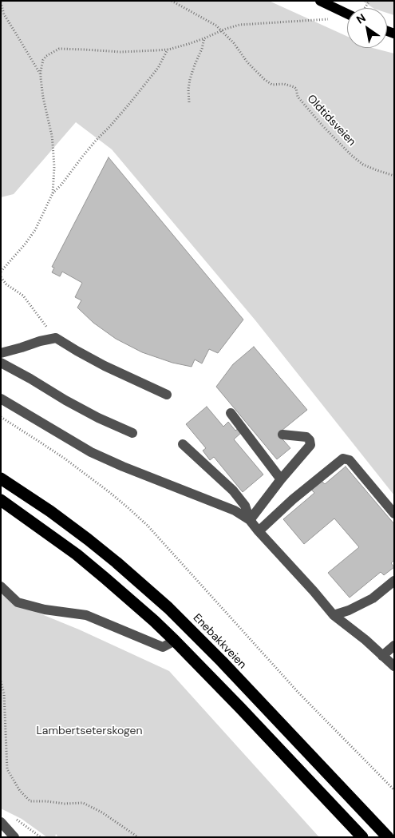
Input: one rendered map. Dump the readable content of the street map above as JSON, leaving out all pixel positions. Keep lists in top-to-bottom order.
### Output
{
  "streets": {
    "highway": ["Enebakkveien"],
    "path": ["Oldtidsveien"]
  },
  "parks": ["Lambertseterskogen"],
  "north": "top left"
}
